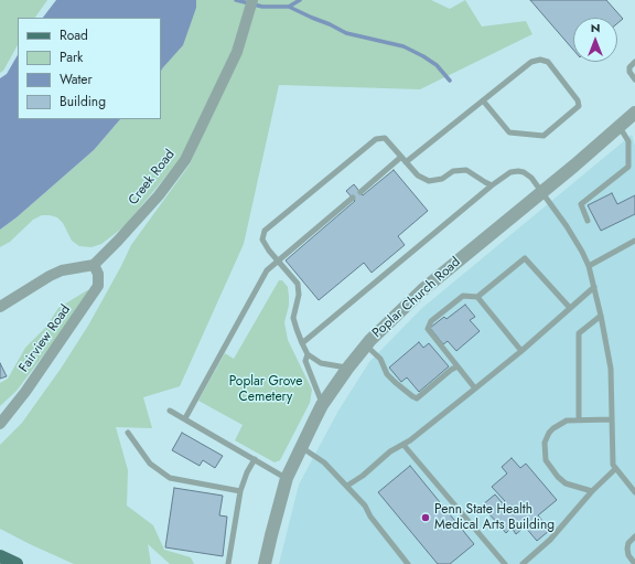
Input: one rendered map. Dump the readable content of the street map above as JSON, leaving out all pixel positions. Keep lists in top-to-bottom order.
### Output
{
  "streets": {
    "street": ["Creek Road", "Poplar Church Road", "Fairview Road"]
  },
  "crossings": [
    ["Creek Road", "Fairview Road"]
  ],
  "parks": ["Poplar Grove Cemetery"],
  "places": ["Penn State Health Medical Arts Building"],
  "legend": [
    "Road",
    "Park",
    "Water",
    "Building"
  ],
  "north": "top"
}
